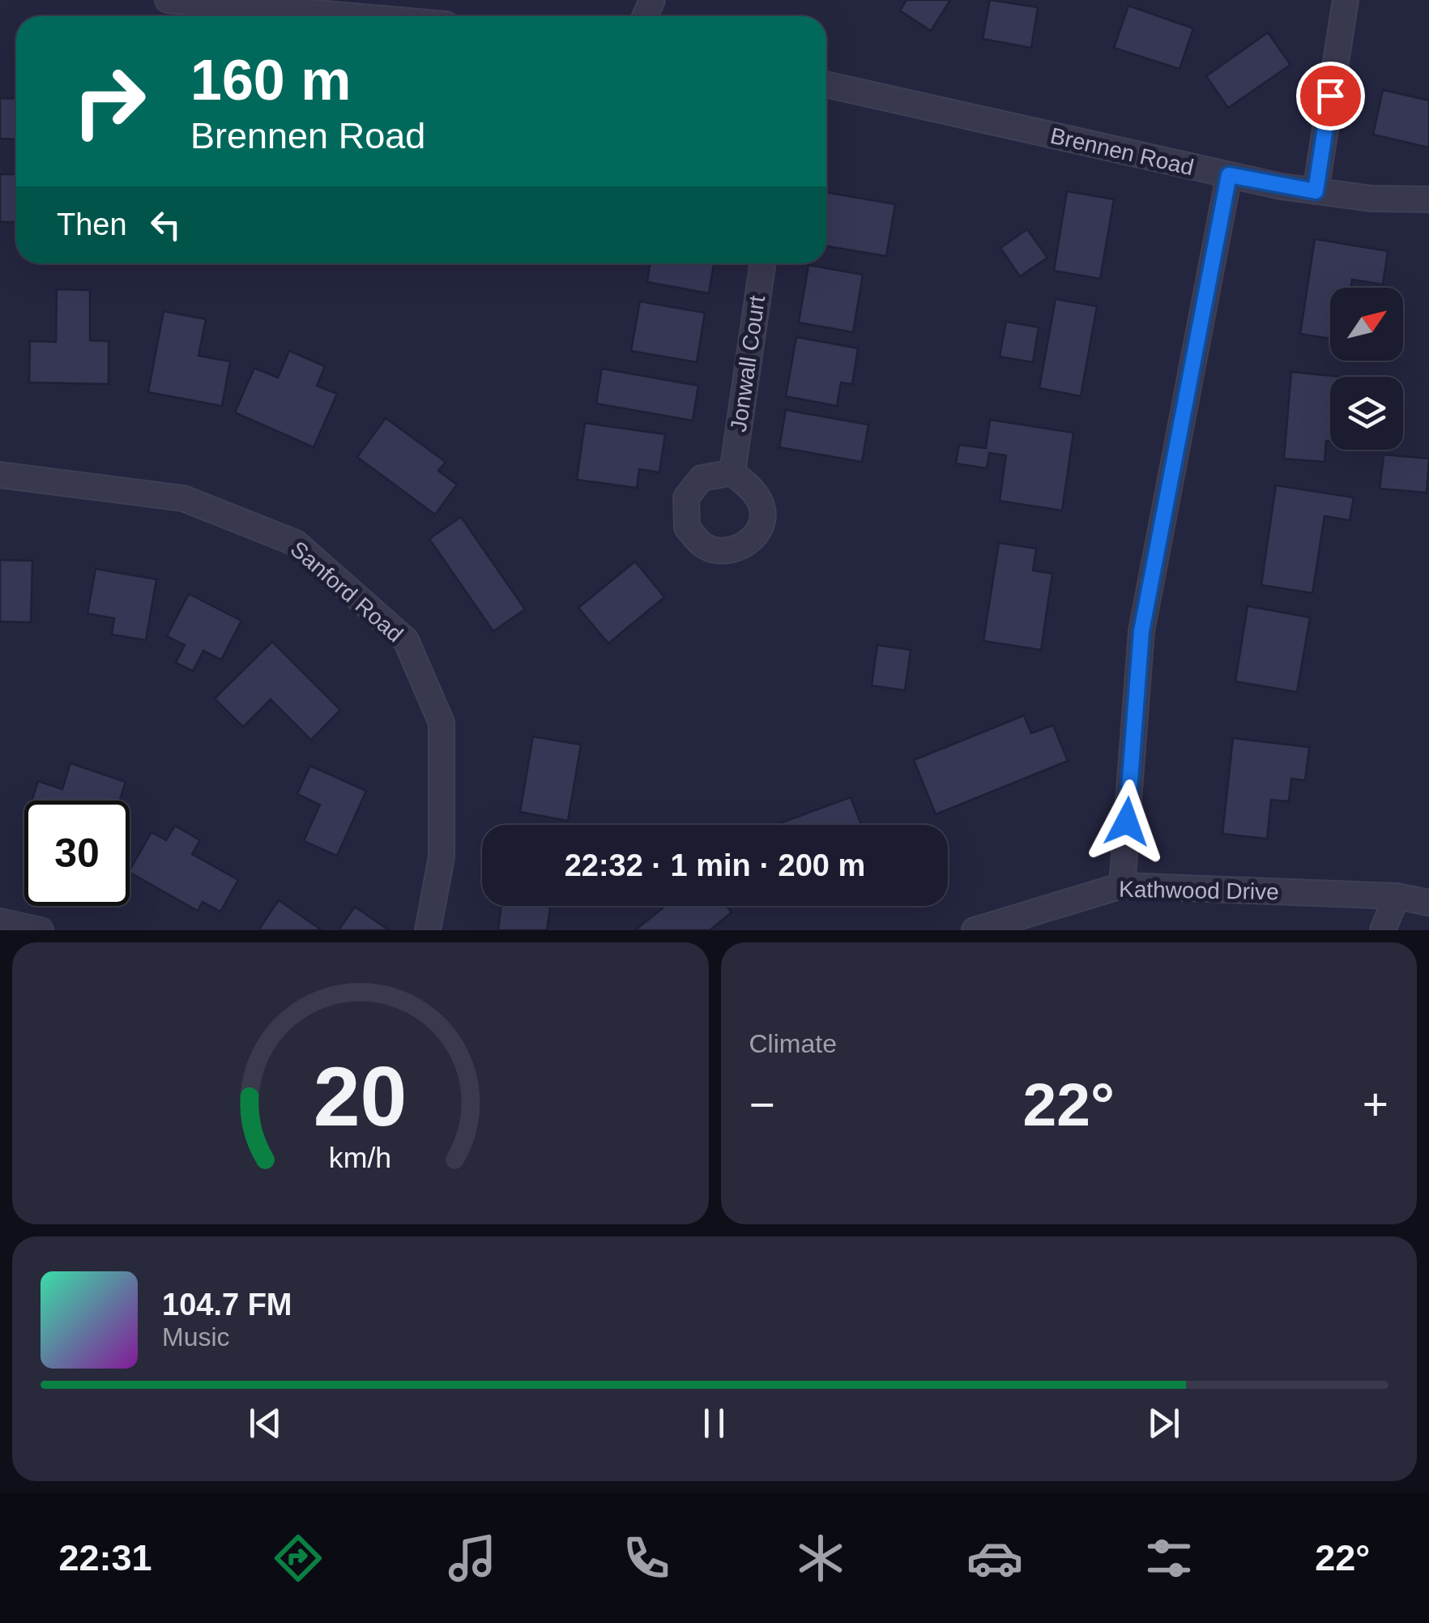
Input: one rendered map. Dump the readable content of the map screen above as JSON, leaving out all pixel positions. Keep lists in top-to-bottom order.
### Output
{
  "streets": {
    "street": [
      "Brennen Road",
      "Jonwall Court",
      "Sanford Road",
      "Kathwood Drive"
    ]
  },
  "north": "top right",
  "page": {
    "turn": ["160 m", "Brennen Road"],
    "then": "Then",
    "limit": "30",
    "trip": "22:32 · 1 min · 200 m",
    "tile": "Climate",
    "heat": ["−", "22°", "+"],
    "song": ["104.7 FM", "Music"],
    "tabs": ["22:31", "22°"],
    "gauge": ["20", "km/h"]
  }
}
